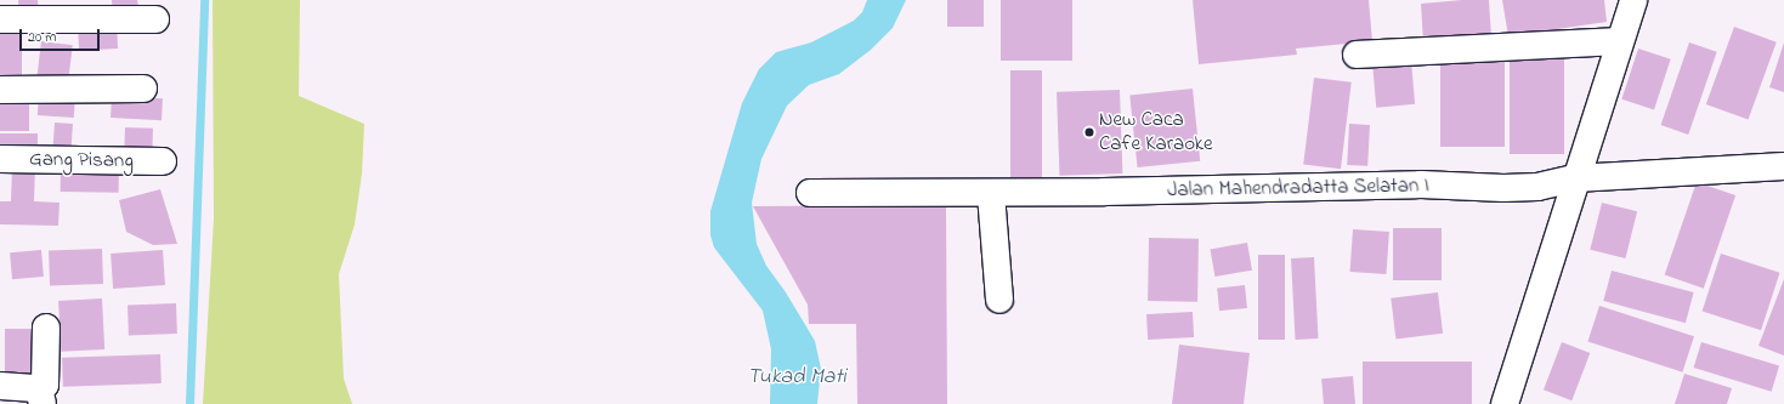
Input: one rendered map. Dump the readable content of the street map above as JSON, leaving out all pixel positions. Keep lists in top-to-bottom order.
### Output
{
  "streets": {
    "street": ["Gang Pisang", "Jalan Mahendradatta Selatan I"]
  },
  "water": ["Tukad Mati"],
  "places": ["New Caca Cafe Karaoke"],
  "scale_bar": "20 m"
}
